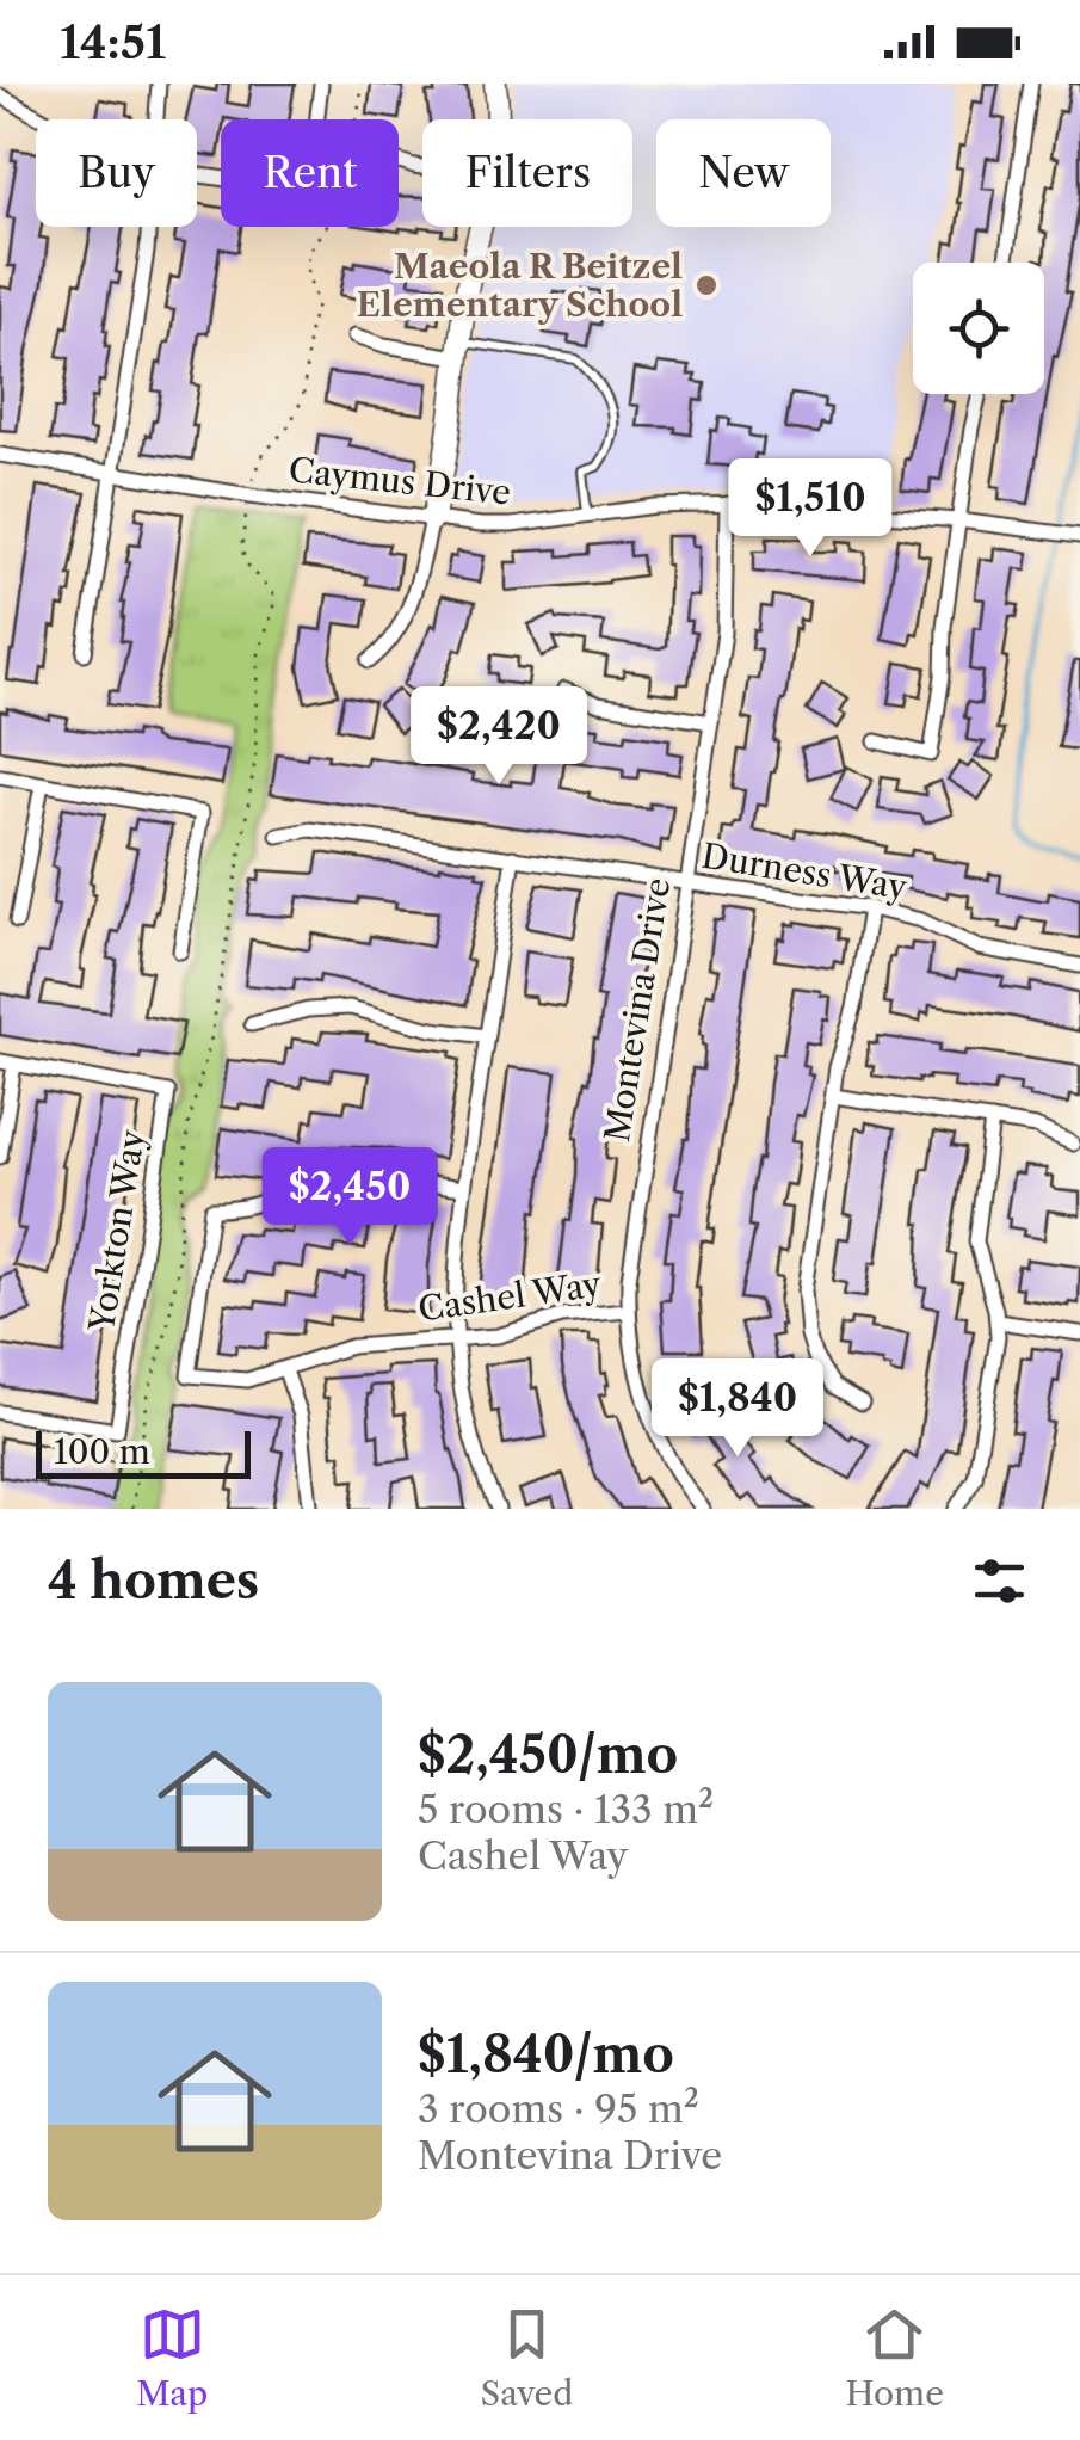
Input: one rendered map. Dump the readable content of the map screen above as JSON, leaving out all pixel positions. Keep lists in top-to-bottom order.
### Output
{
  "streets": {
    "street": [
      "Caymus Drive",
      "Durness Way",
      "Montevina Drive",
      "Yorkton Way",
      "Cashel Way"
    ]
  },
  "crossings": [
    ["Caymus Drive", "Montevina Drive"],
    ["Durness Way", "Montevina Drive"],
    ["Montevina Drive", "Cashel Way"]
  ],
  "places": ["Maeola R Beitzel Elementary School"],
  "scale_bar": "100 m",
  "page": {
    "status": "14:51",
    "chip": [
      "Buy",
      "Rent",
      "Filters",
      "New"
    ],
    "price": [
      "$1,510",
      "$2,420",
      "$2,450",
      "$1,840"
    ],
    "scale": "100 m",
    "heading": "4 homes",
    "list": [
      {
        "name": "$2,450/mo",
        "note": "5 rooms · 133 m² · Cashel Way"
      },
      {
        "name": "$1,840/mo",
        "note": "3 rooms · 95 m² · Montevina Drive"
      }
    ],
    "tabs": ["Map", "Saved", "Home"]
  }
}
